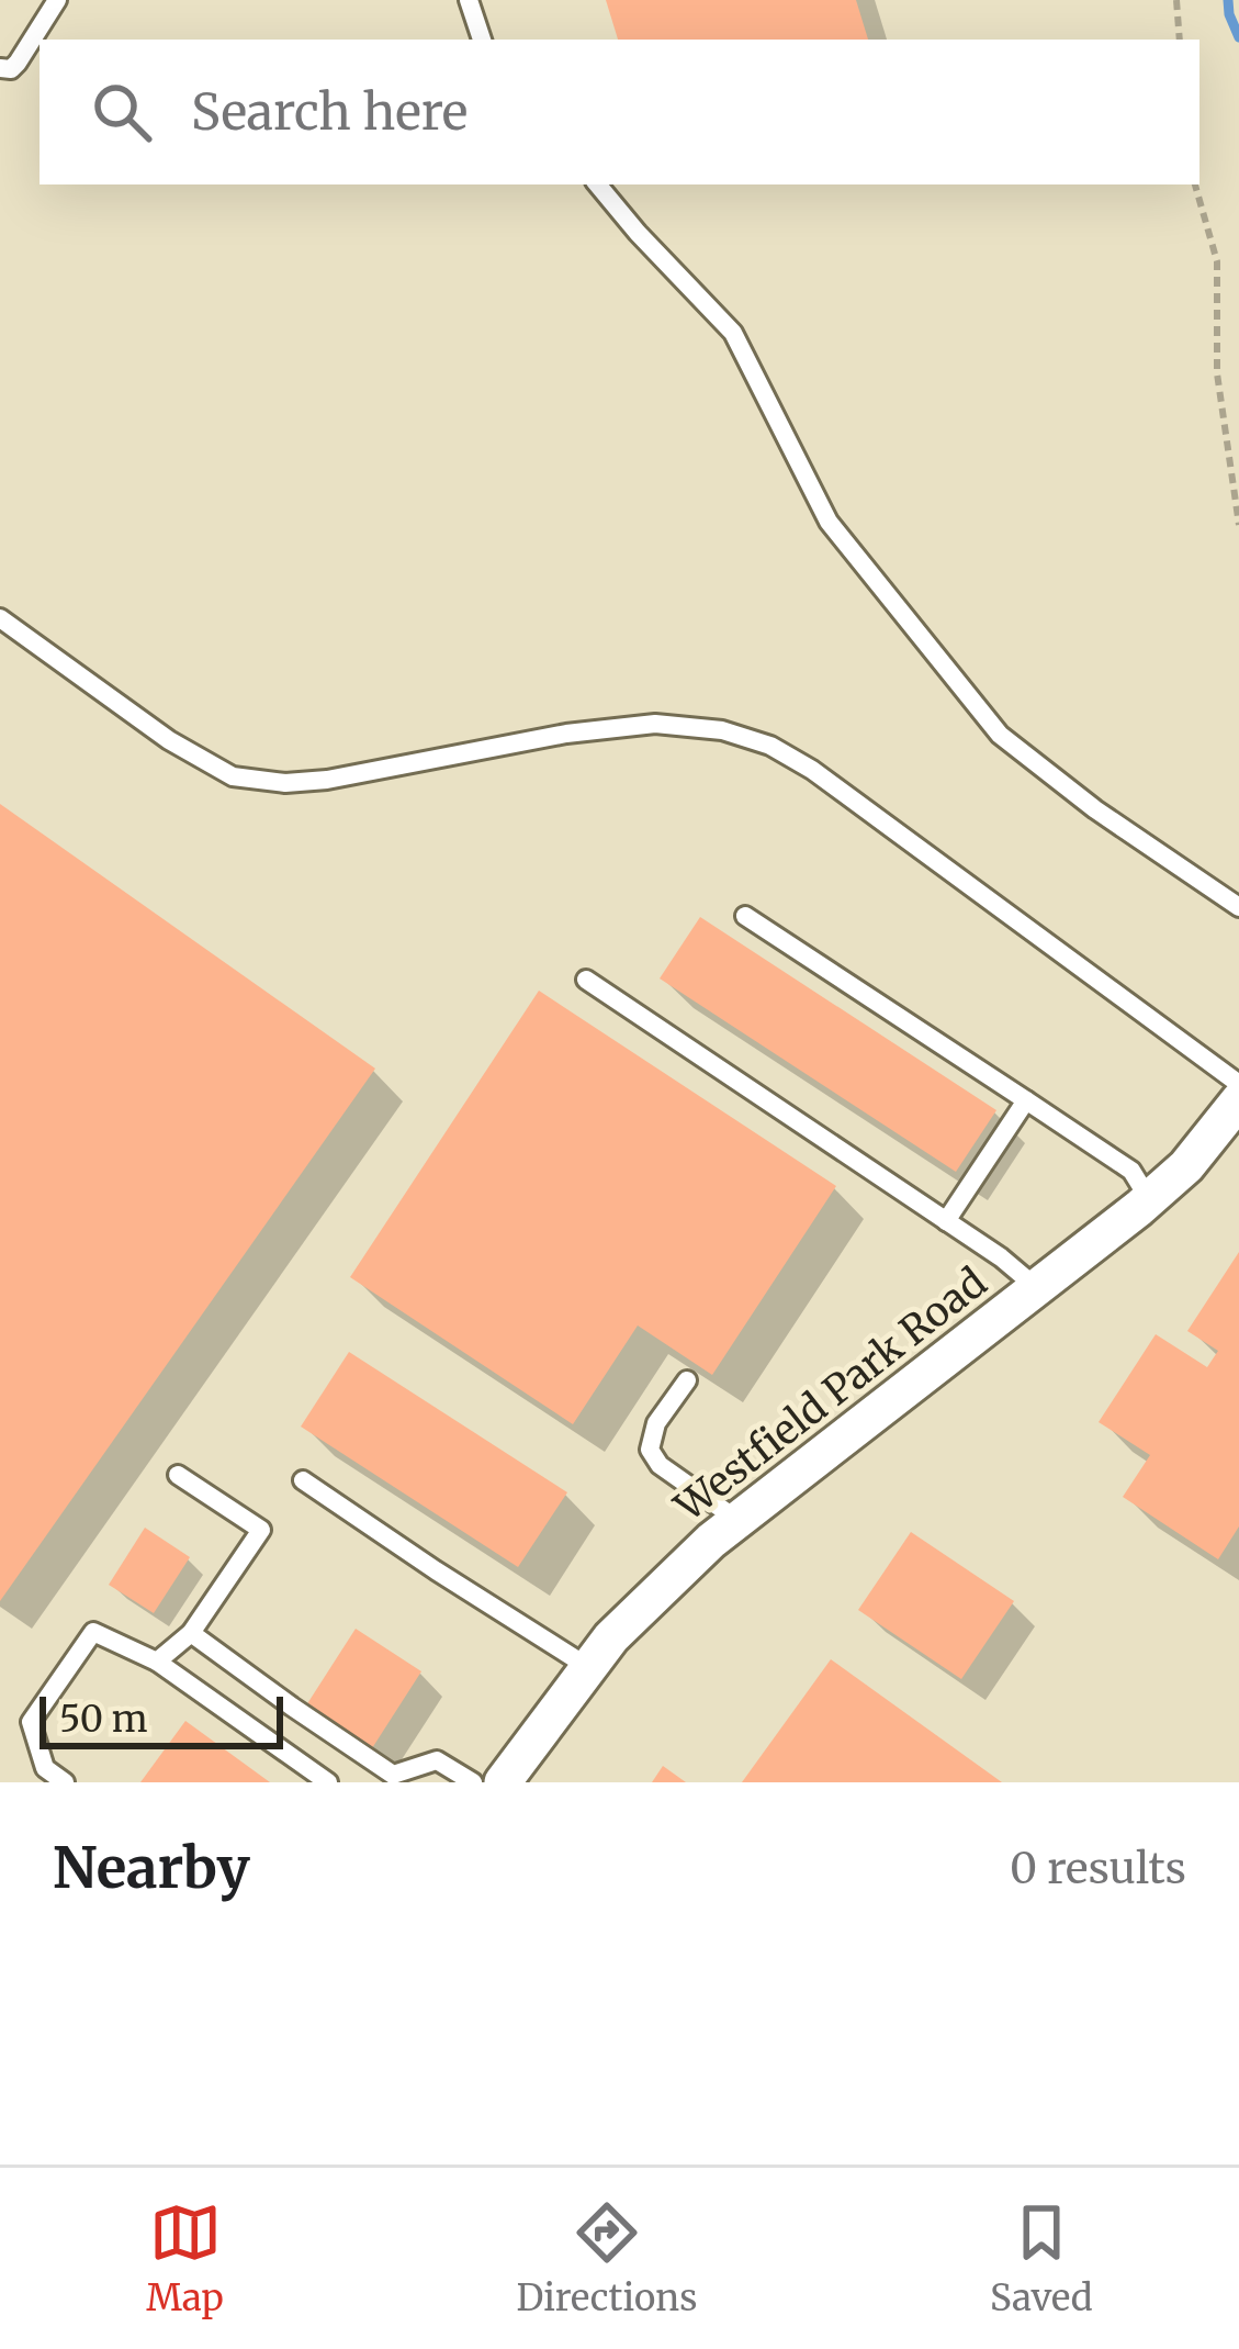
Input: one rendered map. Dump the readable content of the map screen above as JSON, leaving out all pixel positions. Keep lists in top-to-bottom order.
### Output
{
  "streets": {
    "street": ["Westfield Park Road"]
  },
  "scale_bar": "50 m",
  "page": {
    "search": "Search here",
    "scale": "50 m",
    "heading": ["Nearby", "0 results"],
    "nav": ["Map", "Directions", "Saved"]
  }
}
